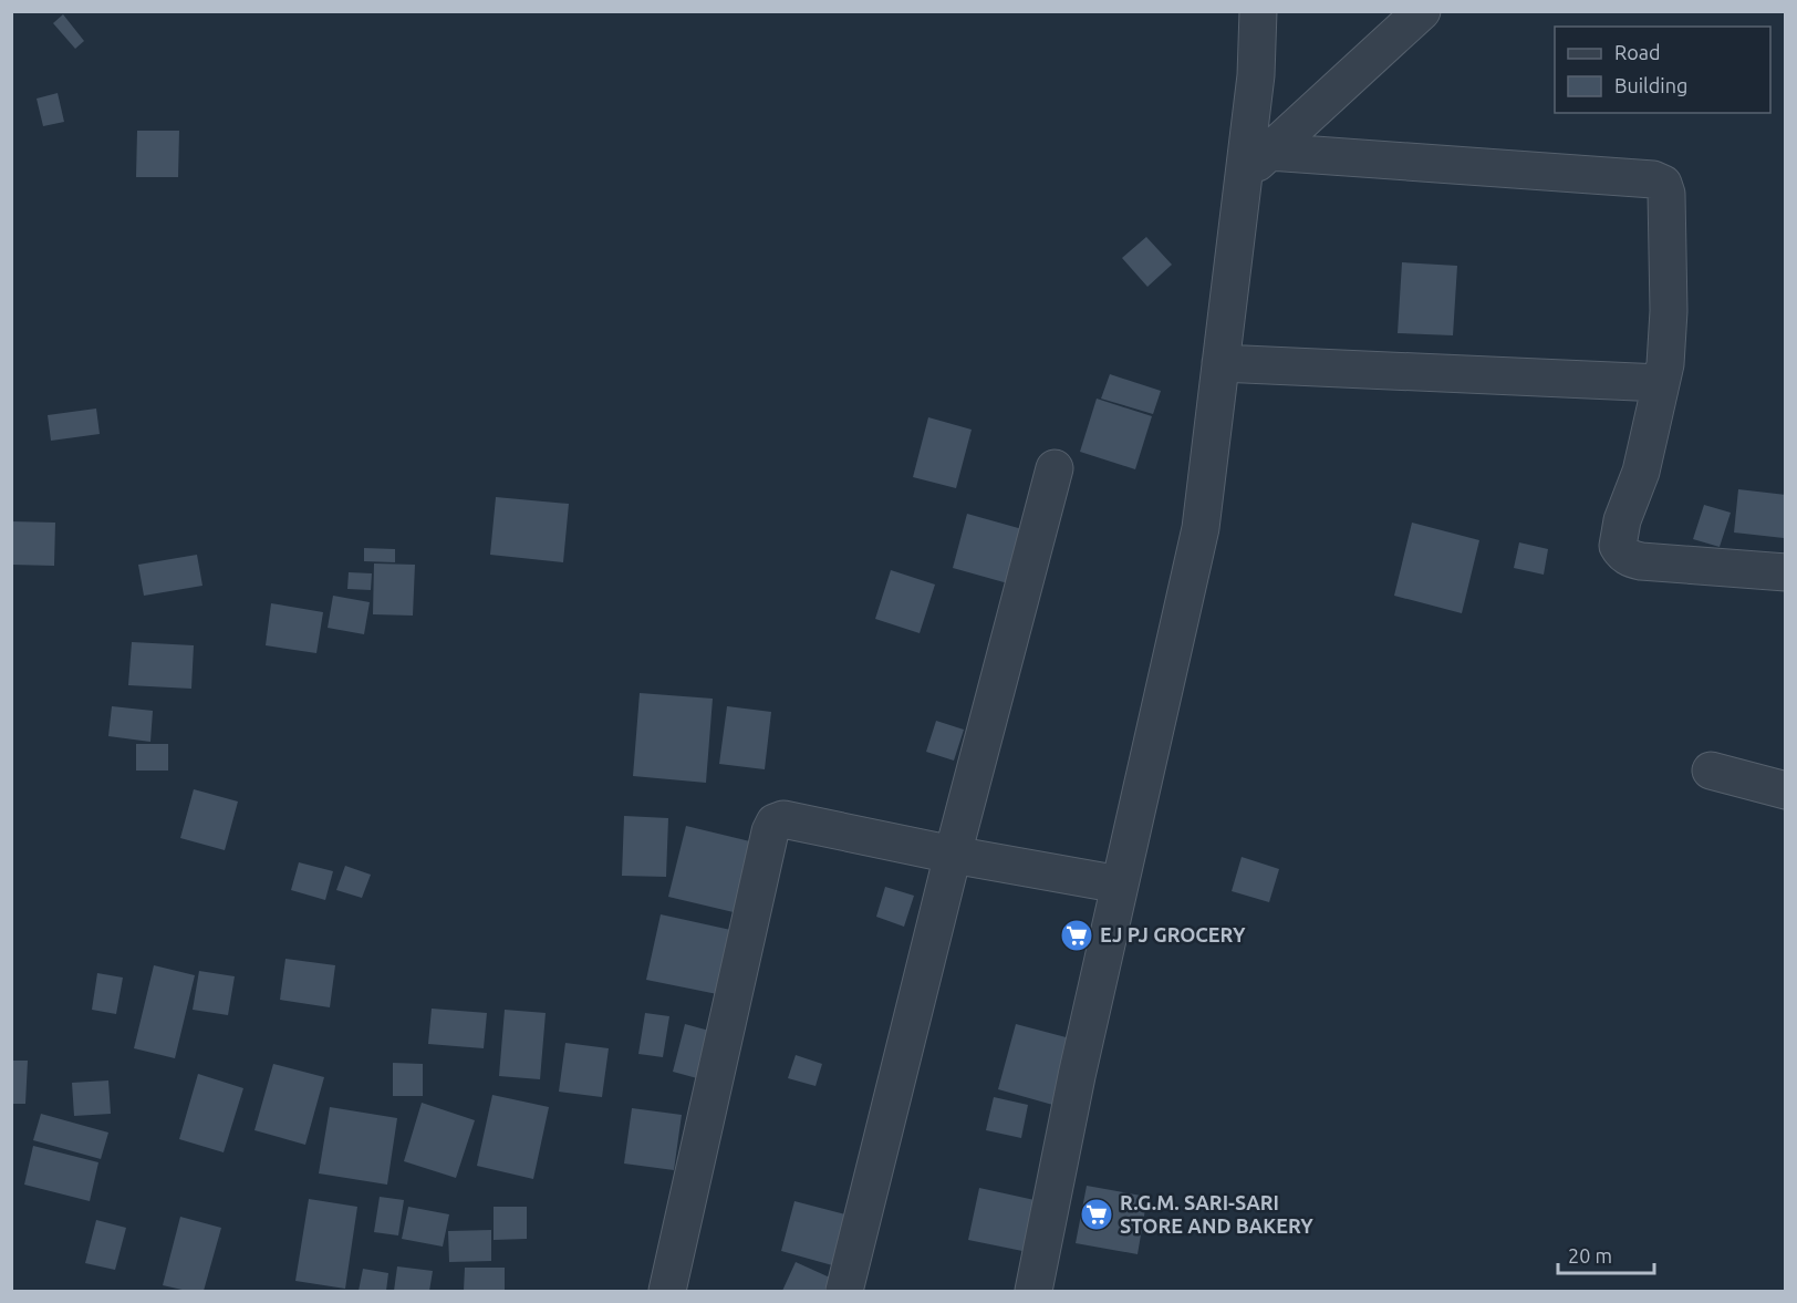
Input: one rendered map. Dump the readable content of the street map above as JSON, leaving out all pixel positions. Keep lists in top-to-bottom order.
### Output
{
  "places": {
    "supermarket": ["EJ PJ GROCERY", "R.G.M. SARI-SARI STORE AND BAKERY"]
  },
  "legend": ["Road", "Building"],
  "scale_bar": "20 m"
}
